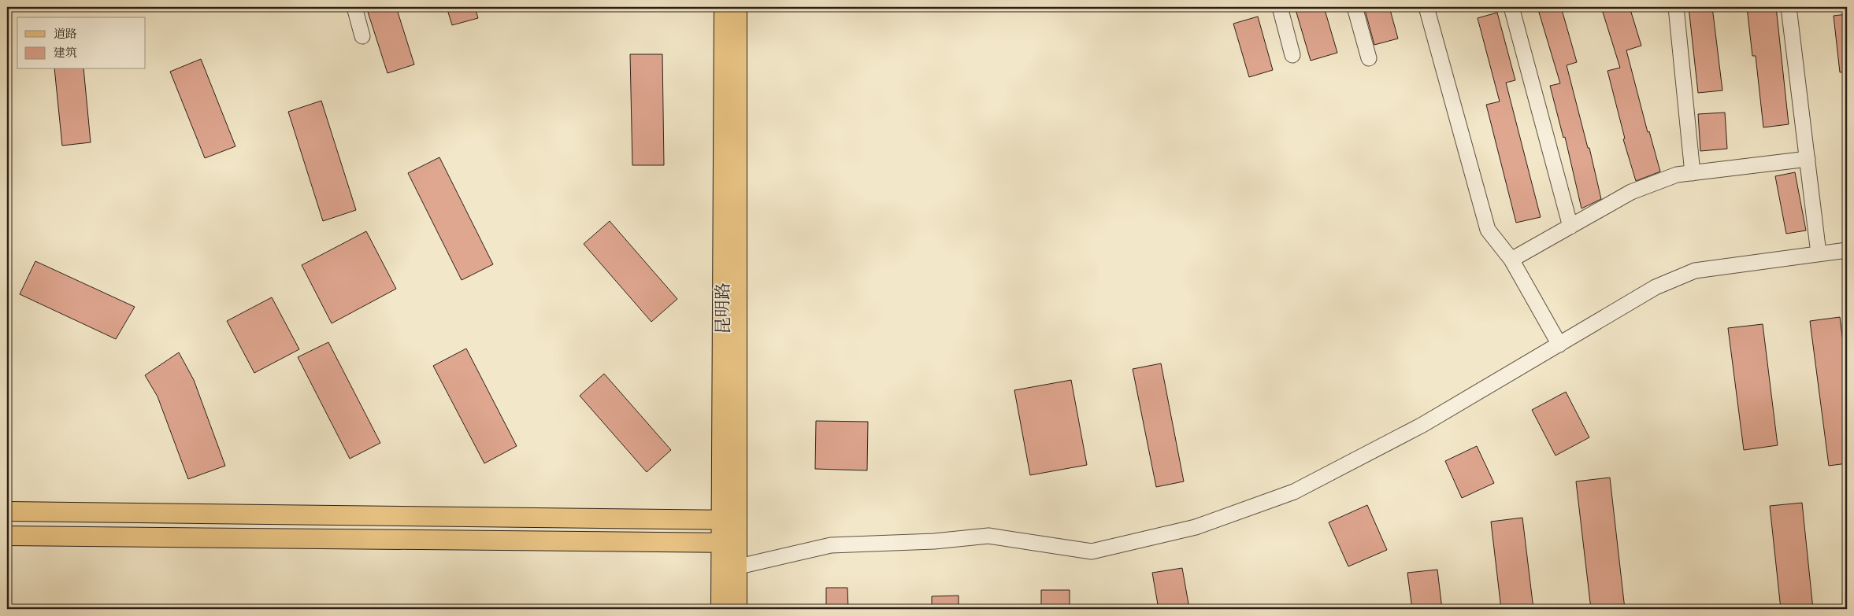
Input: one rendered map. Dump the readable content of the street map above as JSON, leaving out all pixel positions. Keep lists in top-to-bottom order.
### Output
{
  "streets": {
    "main road": ["昆明路"]
  },
  "legend": ["道路", "建筑"]
}
